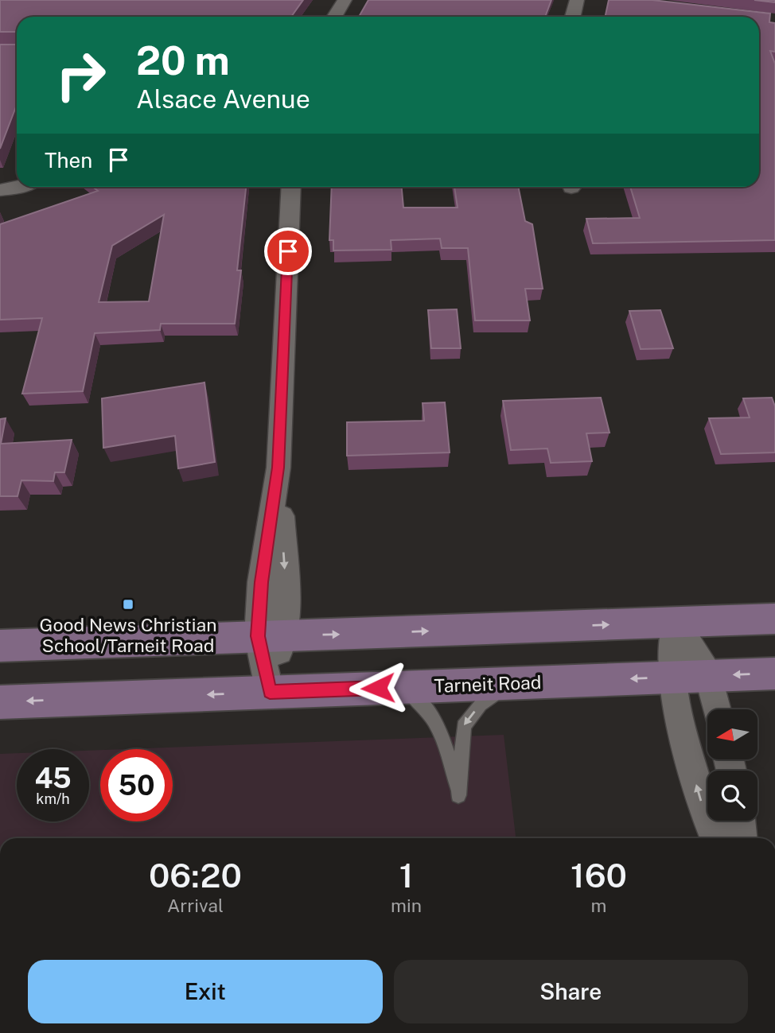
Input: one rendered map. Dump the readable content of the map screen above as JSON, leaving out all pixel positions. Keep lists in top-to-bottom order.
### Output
{
  "streets": {
    "main road": ["Tarneit Road"]
  },
  "places": {
    "transit": ["Good News Christian School/Tarneit Road"]
  },
  "north": "left",
  "page": {
    "turn": ["20 m", "Alsace Avenue"],
    "then": "Then",
    "speed": "45 km/h",
    "limit": "50",
    "eta": [
      "06:20",
      "Arrival",
      "1",
      "min",
      "160",
      "m"
    ],
    "buttons": ["Exit", "Share"]
  }
}
